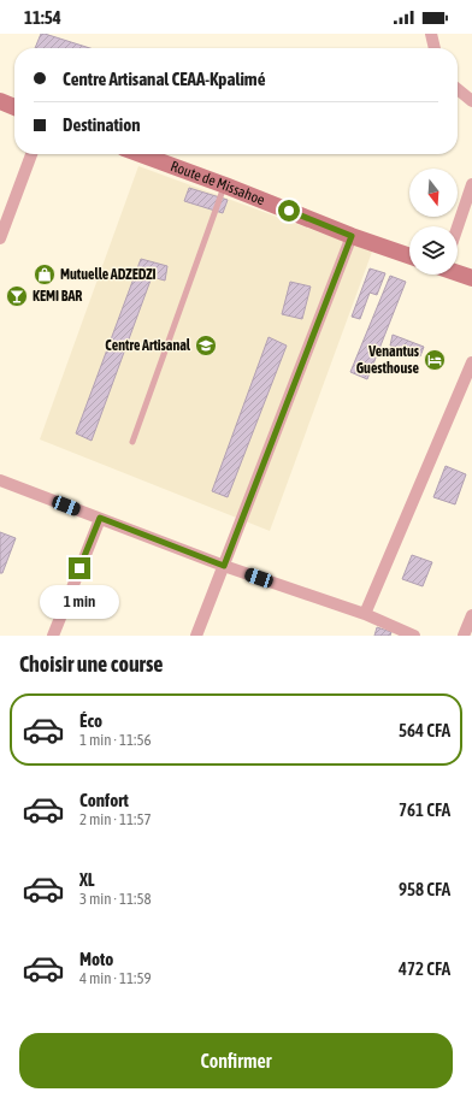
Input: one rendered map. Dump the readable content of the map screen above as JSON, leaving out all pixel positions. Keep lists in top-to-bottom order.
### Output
{
  "streets": {
    "main road": ["Route de Missahoe"]
  },
  "places": {
    "shop": ["Mutuelle ADZEDZI"],
    "bar": ["KEMI BAR"],
    "school or university": ["Centre Artisanal"],
    "hotel": ["Venantus Guesthouse"]
  },
  "north": "bottom",
  "page": {
    "status": "11:54",
    "banner": ["Centre Artisanal CEAA-Kpalimé", "Destination"],
    "bubble": "1 min",
    "heading": "Choisir une course",
    "list": [
      {
        "name": "Éco",
        "note": "1 min · 11:56",
        "value": "564 CFA"
      },
      {
        "name": "Confort",
        "note": "2 min · 11:57",
        "value": "761 CFA"
      },
      {
        "name": "XL",
        "note": "3 min · 11:58",
        "value": "958 CFA"
      },
      {
        "name": "Moto",
        "note": "4 min · 11:59",
        "value": "472 CFA"
      }
    ],
    "buttons": "Confirmer"
  }
}
